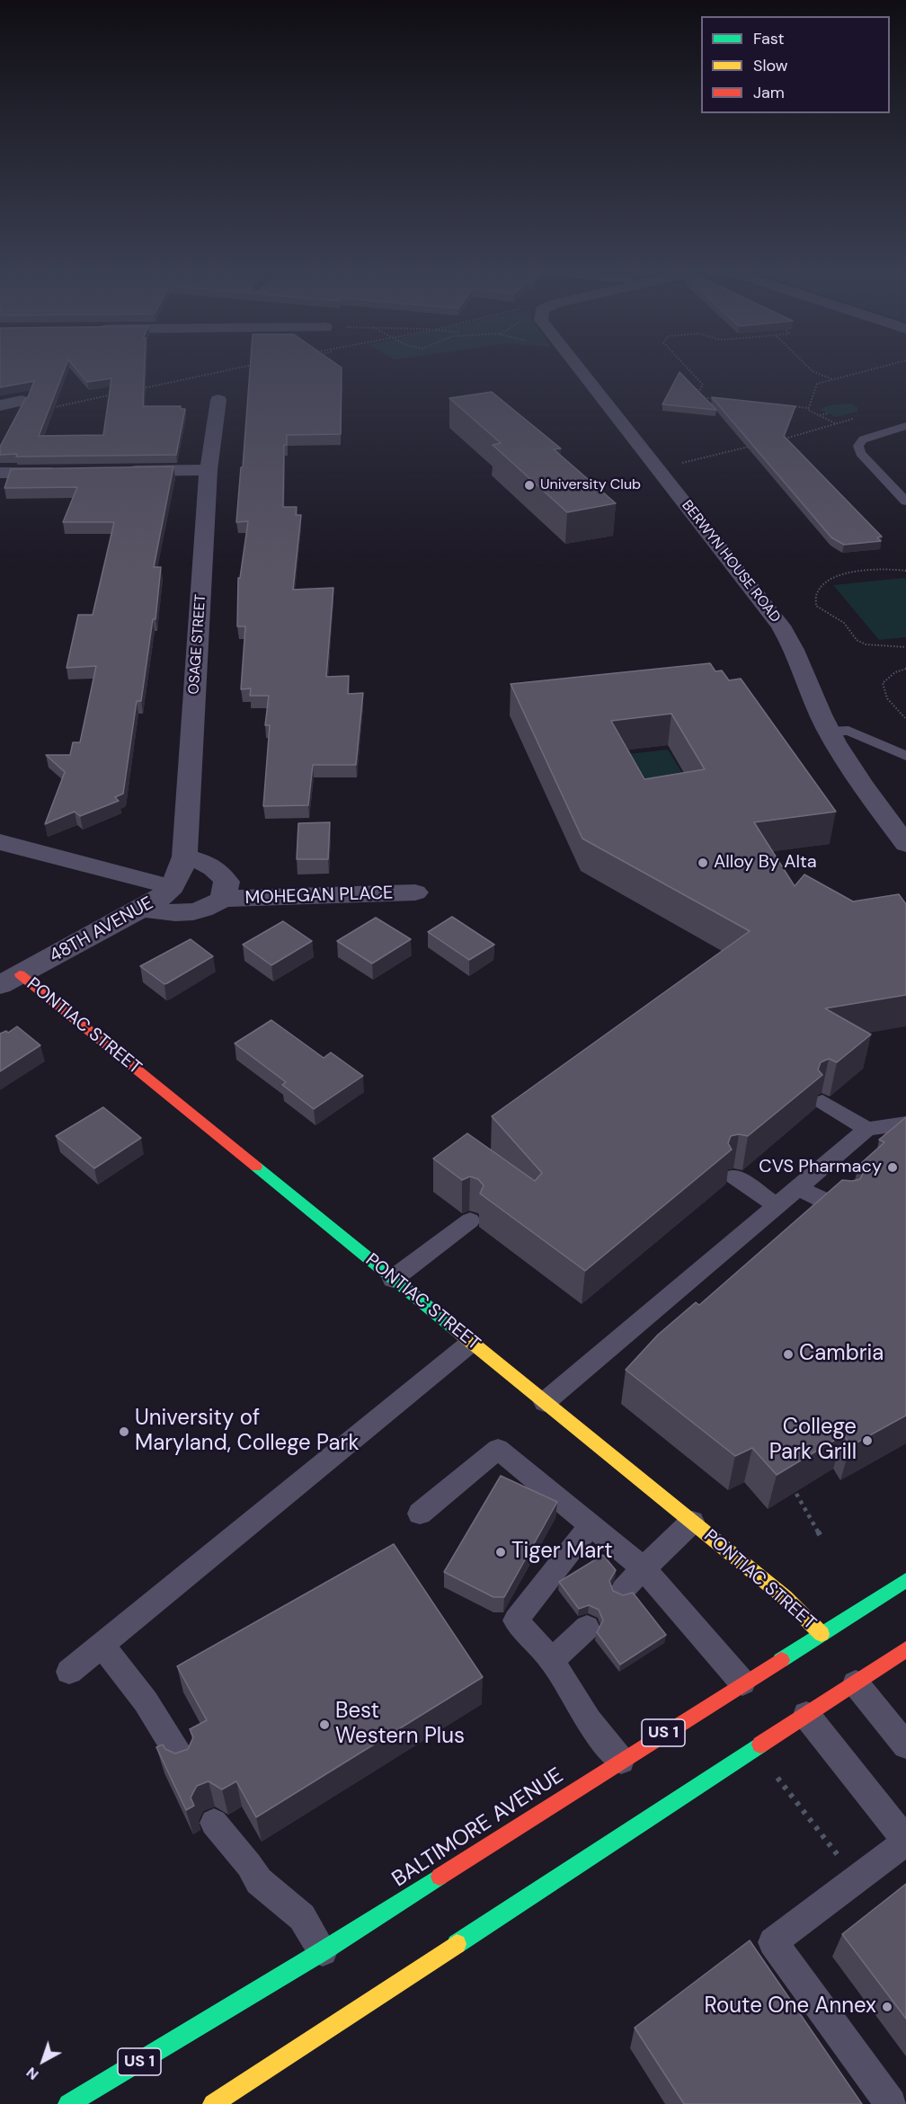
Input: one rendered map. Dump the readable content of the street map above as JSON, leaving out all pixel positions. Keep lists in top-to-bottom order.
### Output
{
  "streets": {
    "main road": ["PONTIAC STREET", "US 1", "BALTIMORE AVENUE"],
    "street": [
      "BERWYN HOUSE ROAD",
      "OSAGE STREET",
      "MOHEGAN PLACE",
      "48TH AVENUE"
    ]
  },
  "crossings": [
    ["OSAGE STREET", "MOHEGAN PLACE"],
    ["OSAGE STREET", "48TH AVENUE"],
    ["MOHEGAN PLACE", "48TH AVENUE"],
    ["48TH AVENUE", "PONTIAC STREET"],
    ["PONTIAC STREET", "BALTIMORE AVENUE"]
  ],
  "places": [
    "University Club",
    "Alloy By Alta",
    "CVS Pharmacy",
    "Cambria",
    "University of Maryland, College Park",
    "College Park Grill",
    "Tiger Mart",
    "Best Western Plus",
    "Route One Annex"
  ],
  "legend": ["Fast", "Slow", "Jam"],
  "north": "bottom left"
}
